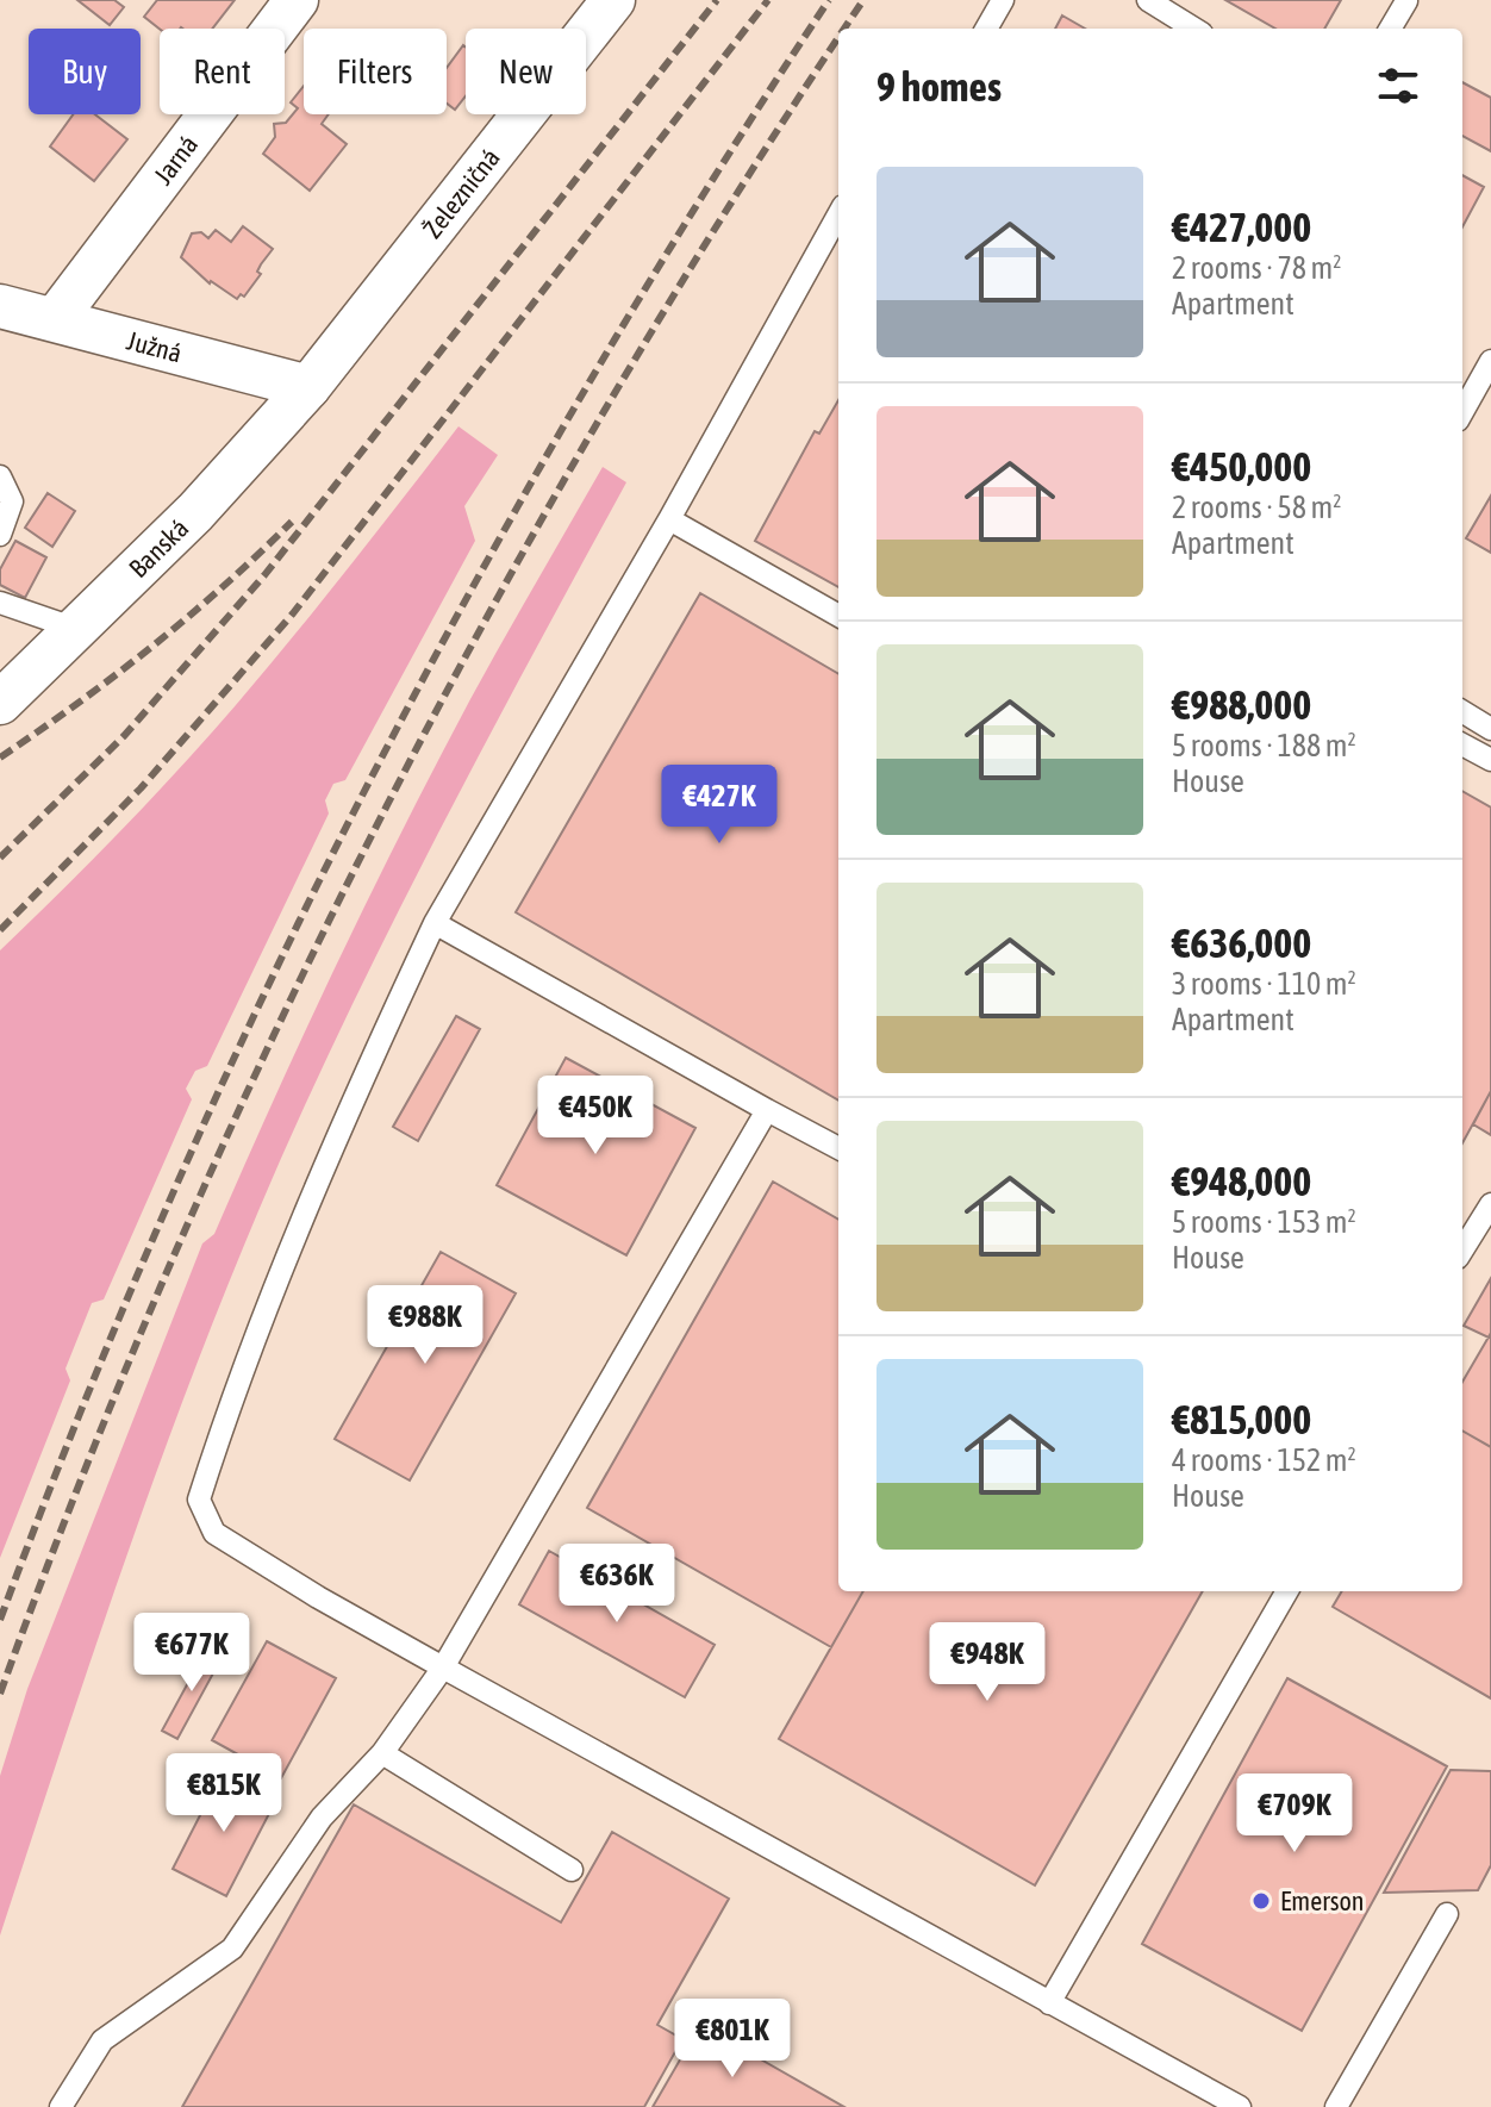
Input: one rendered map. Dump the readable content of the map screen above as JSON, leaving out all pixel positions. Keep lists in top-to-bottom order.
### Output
{
  "streets": {
    "street": [
      "Jarná",
      "Železničná",
      "Južná",
      "Banská"
    ]
  },
  "crossings": [
    ["Jarná", "Južná"],
    ["Železničná", "Južná"],
    ["Železničná", "Banská"],
    ["Južná", "Banská"]
  ],
  "places": ["Emerson"],
  "page": {
    "chip": [
      "Buy",
      "Rent",
      "Filters",
      "New"
    ],
    "heading": "9 homes",
    "list": [
      {
        "name": "€427,000",
        "note": "2 rooms · 78 m² · Apartment"
      },
      {
        "name": "€450,000",
        "note": "2 rooms · 58 m² · Apartment"
      },
      {
        "name": "€988,000",
        "note": "5 rooms · 188 m² · House"
      },
      {
        "name": "€636,000",
        "note": "3 rooms · 110 m² · Apartment"
      },
      {
        "name": "€948,000",
        "note": "5 rooms · 153 m² · House"
      },
      {
        "name": "€815,000",
        "note": "4 rooms · 152 m² · House"
      }
    ],
    "price": [
      "€427K",
      "€450K",
      "€988K",
      "€636K",
      "€677K",
      "€948K",
      "€815K",
      "€709K",
      "€801K"
    ]
  }
}
